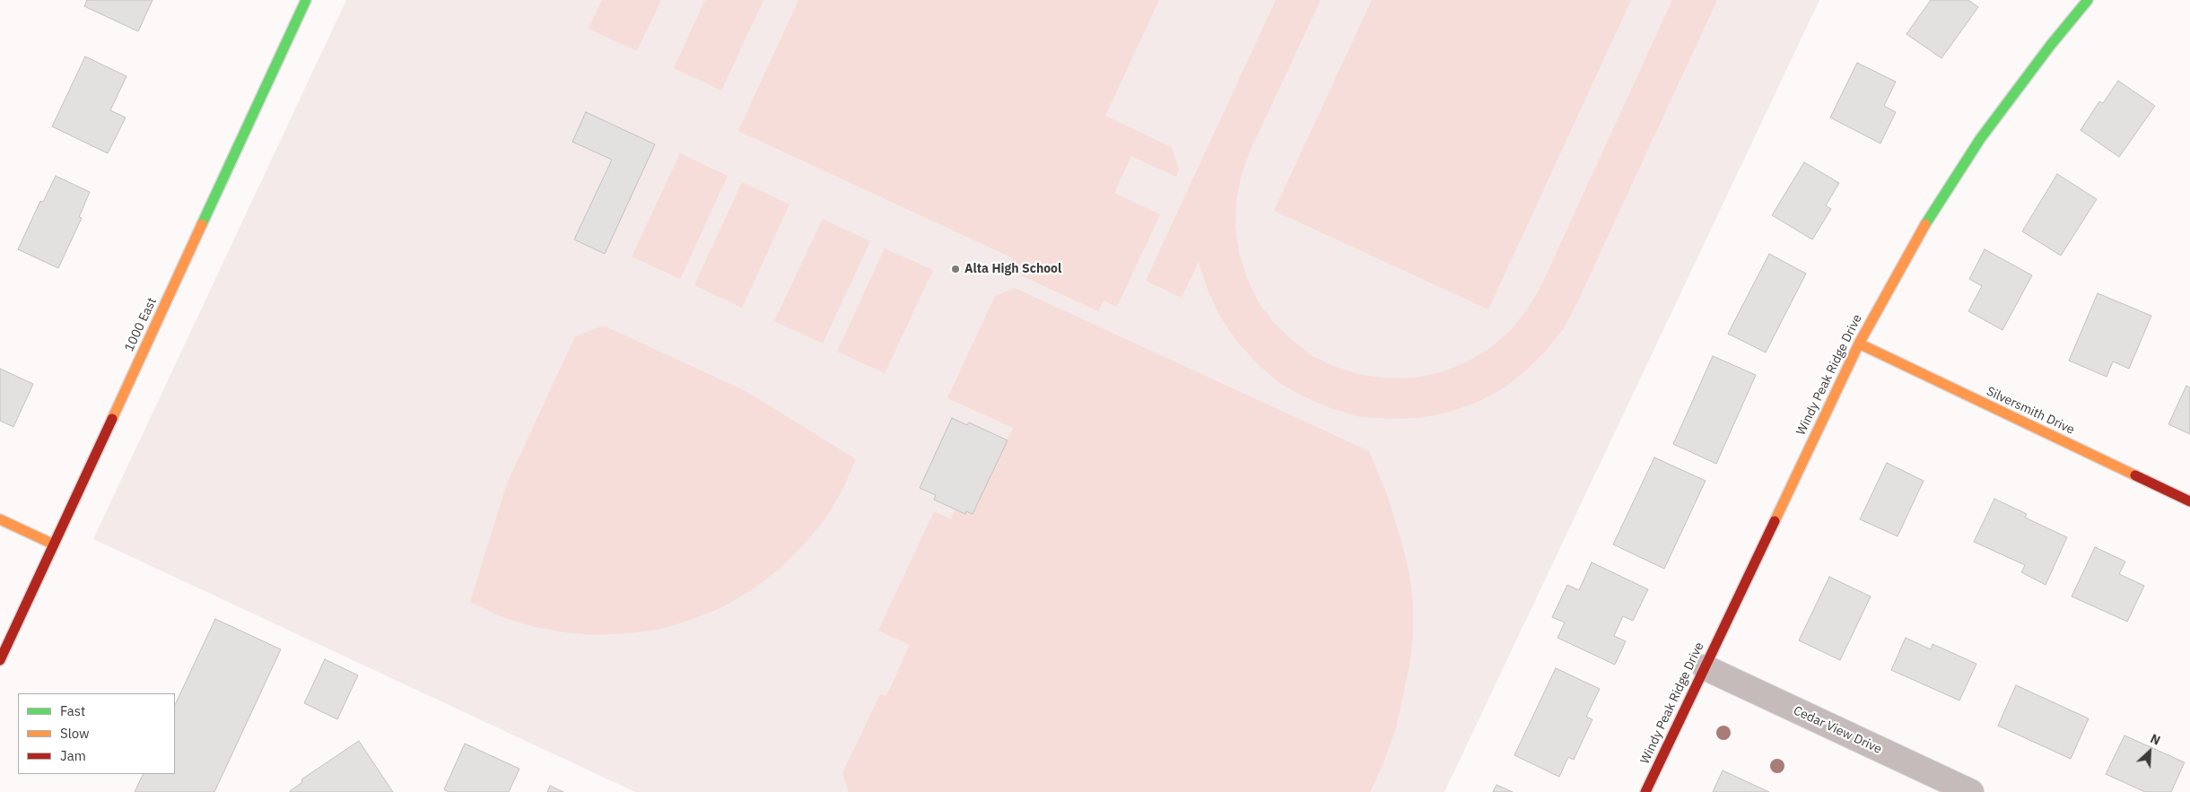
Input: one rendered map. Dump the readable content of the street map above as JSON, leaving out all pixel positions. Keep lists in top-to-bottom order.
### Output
{
  "streets": {
    "street": [
      "1000 East",
      "Windy Peak Ridge Drive",
      "Silversmith Drive",
      "Cedar View Drive"
    ]
  },
  "crossings": [
    ["Windy Peak Ridge Drive", "Silversmith Drive"],
    ["Windy Peak Ridge Drive", "Cedar View Drive"]
  ],
  "places": ["Alta High School"],
  "legend": ["Fast", "Slow", "Jam"],
  "north": "top right"
}
